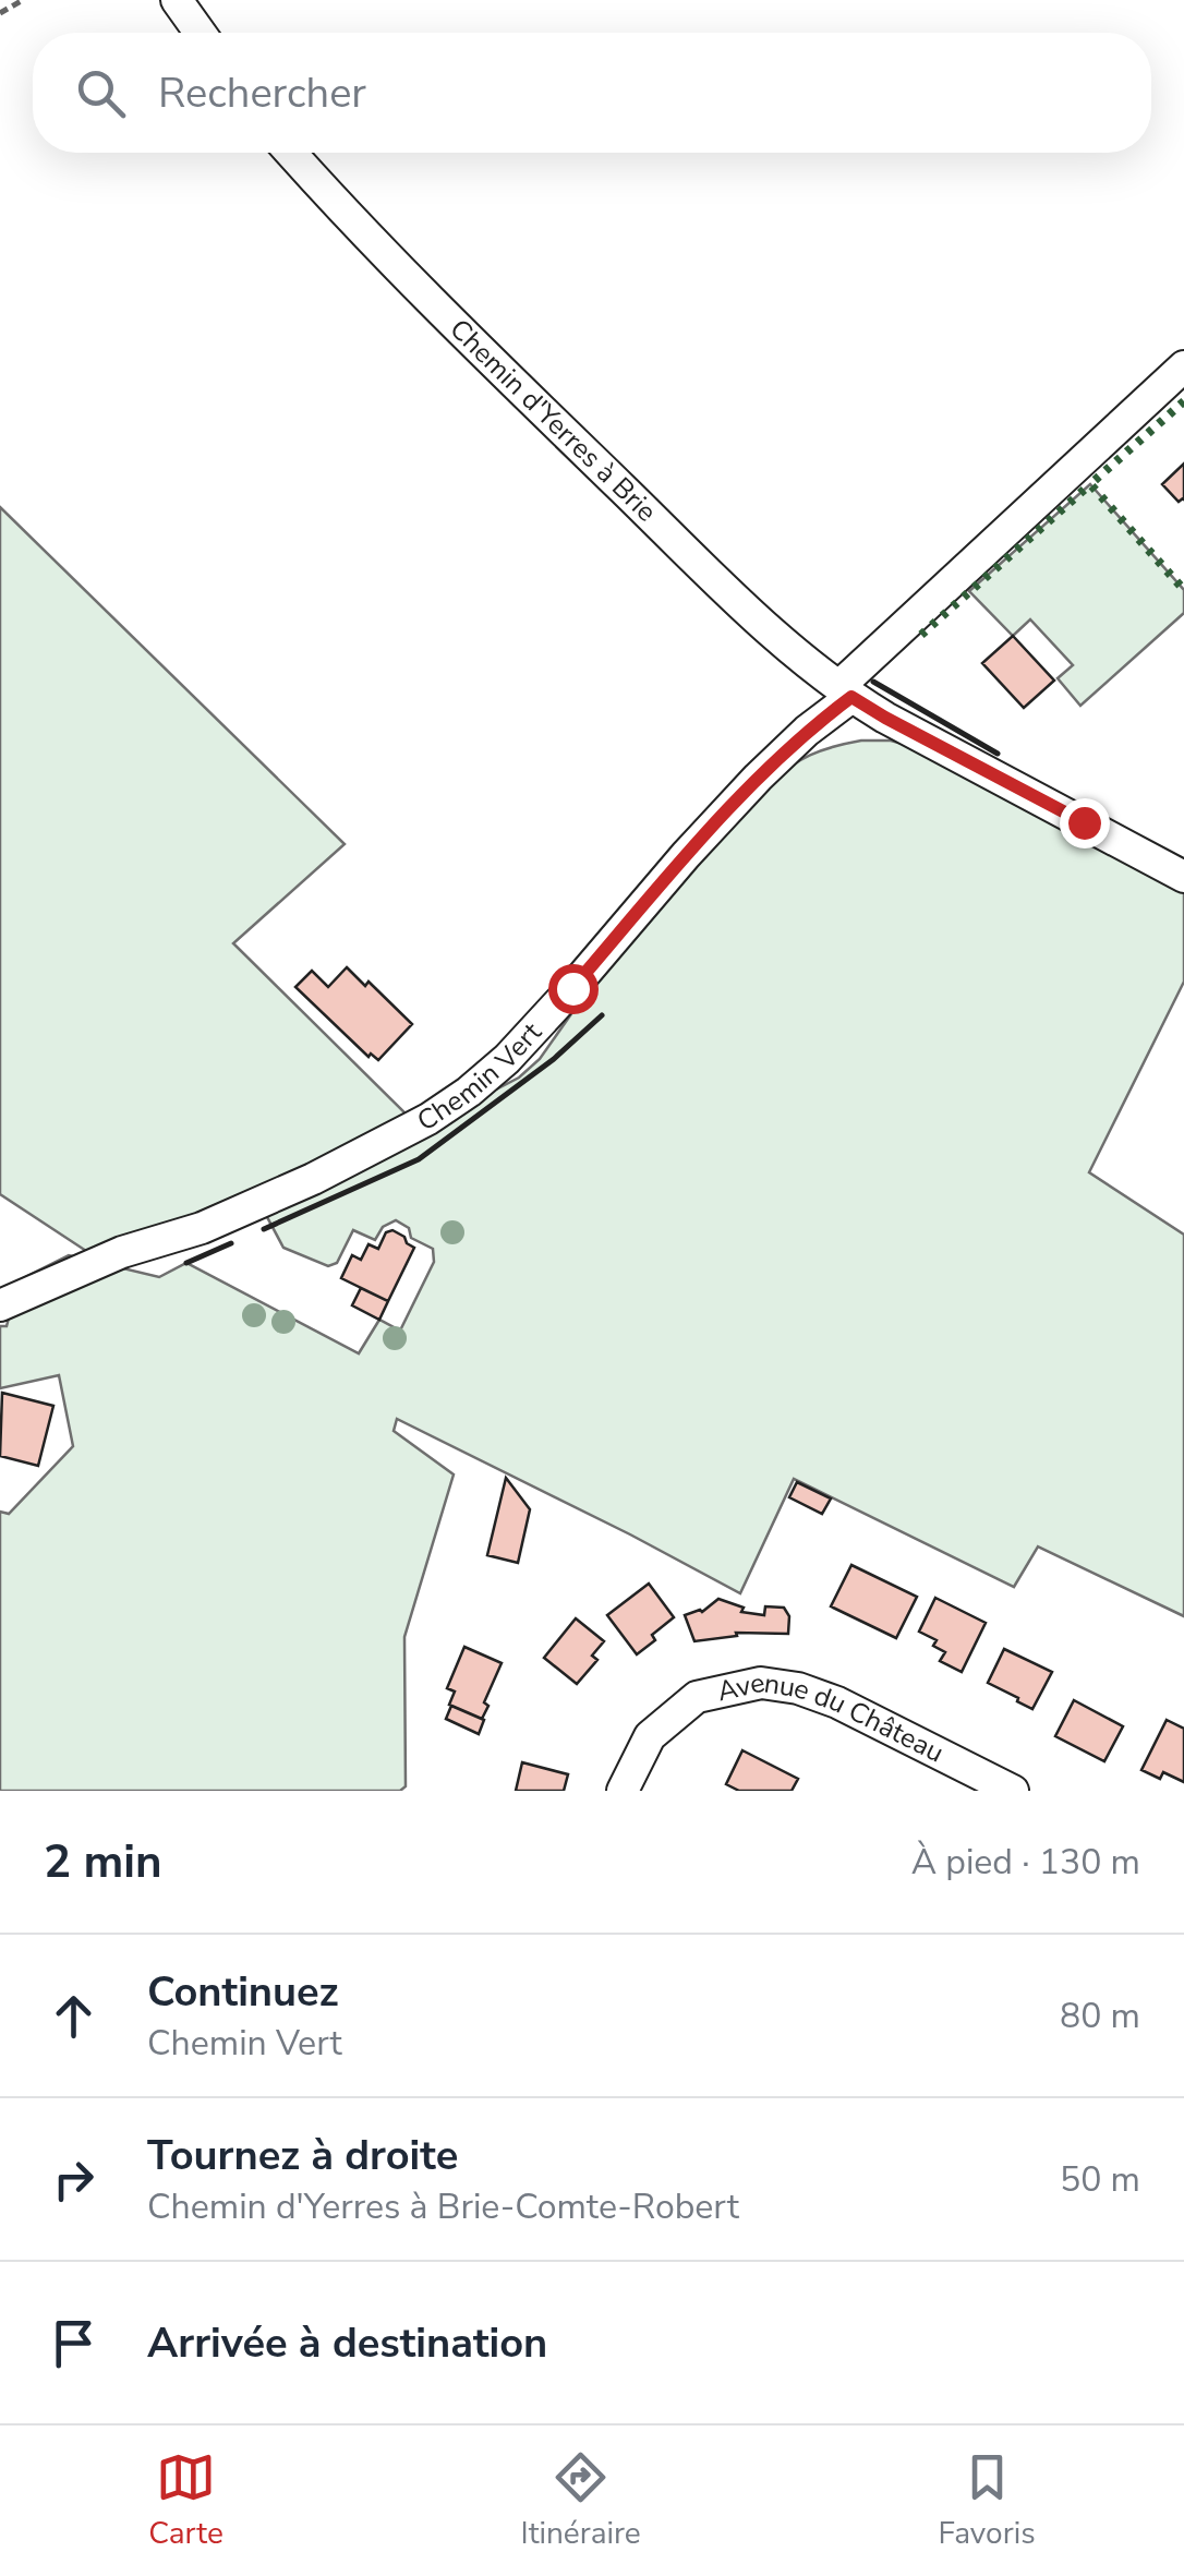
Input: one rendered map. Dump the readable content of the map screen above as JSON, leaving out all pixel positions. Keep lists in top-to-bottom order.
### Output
{
  "streets": {
    "street": ["Chemin d'Yerres à Brie", "Chemin Vert", "Avenue du Château"]
  },
  "crossings": [
    ["Chemin d'Yerres à Brie", "Chemin Vert"]
  ],
  "page": {
    "search": "Rechercher",
    "heading": ["2 min", "À pied · 130 m"],
    "list": [
      ["Continuez", "Chemin Vert", "80 m"],
      ["Tournez à droite", "Chemin d'Yerres à Brie-Comte-Robert", "50 m"],
      "Arrivée à destination"
    ],
    "nav": ["Carte", "Itinéraire", "Favoris"]
  }
}
